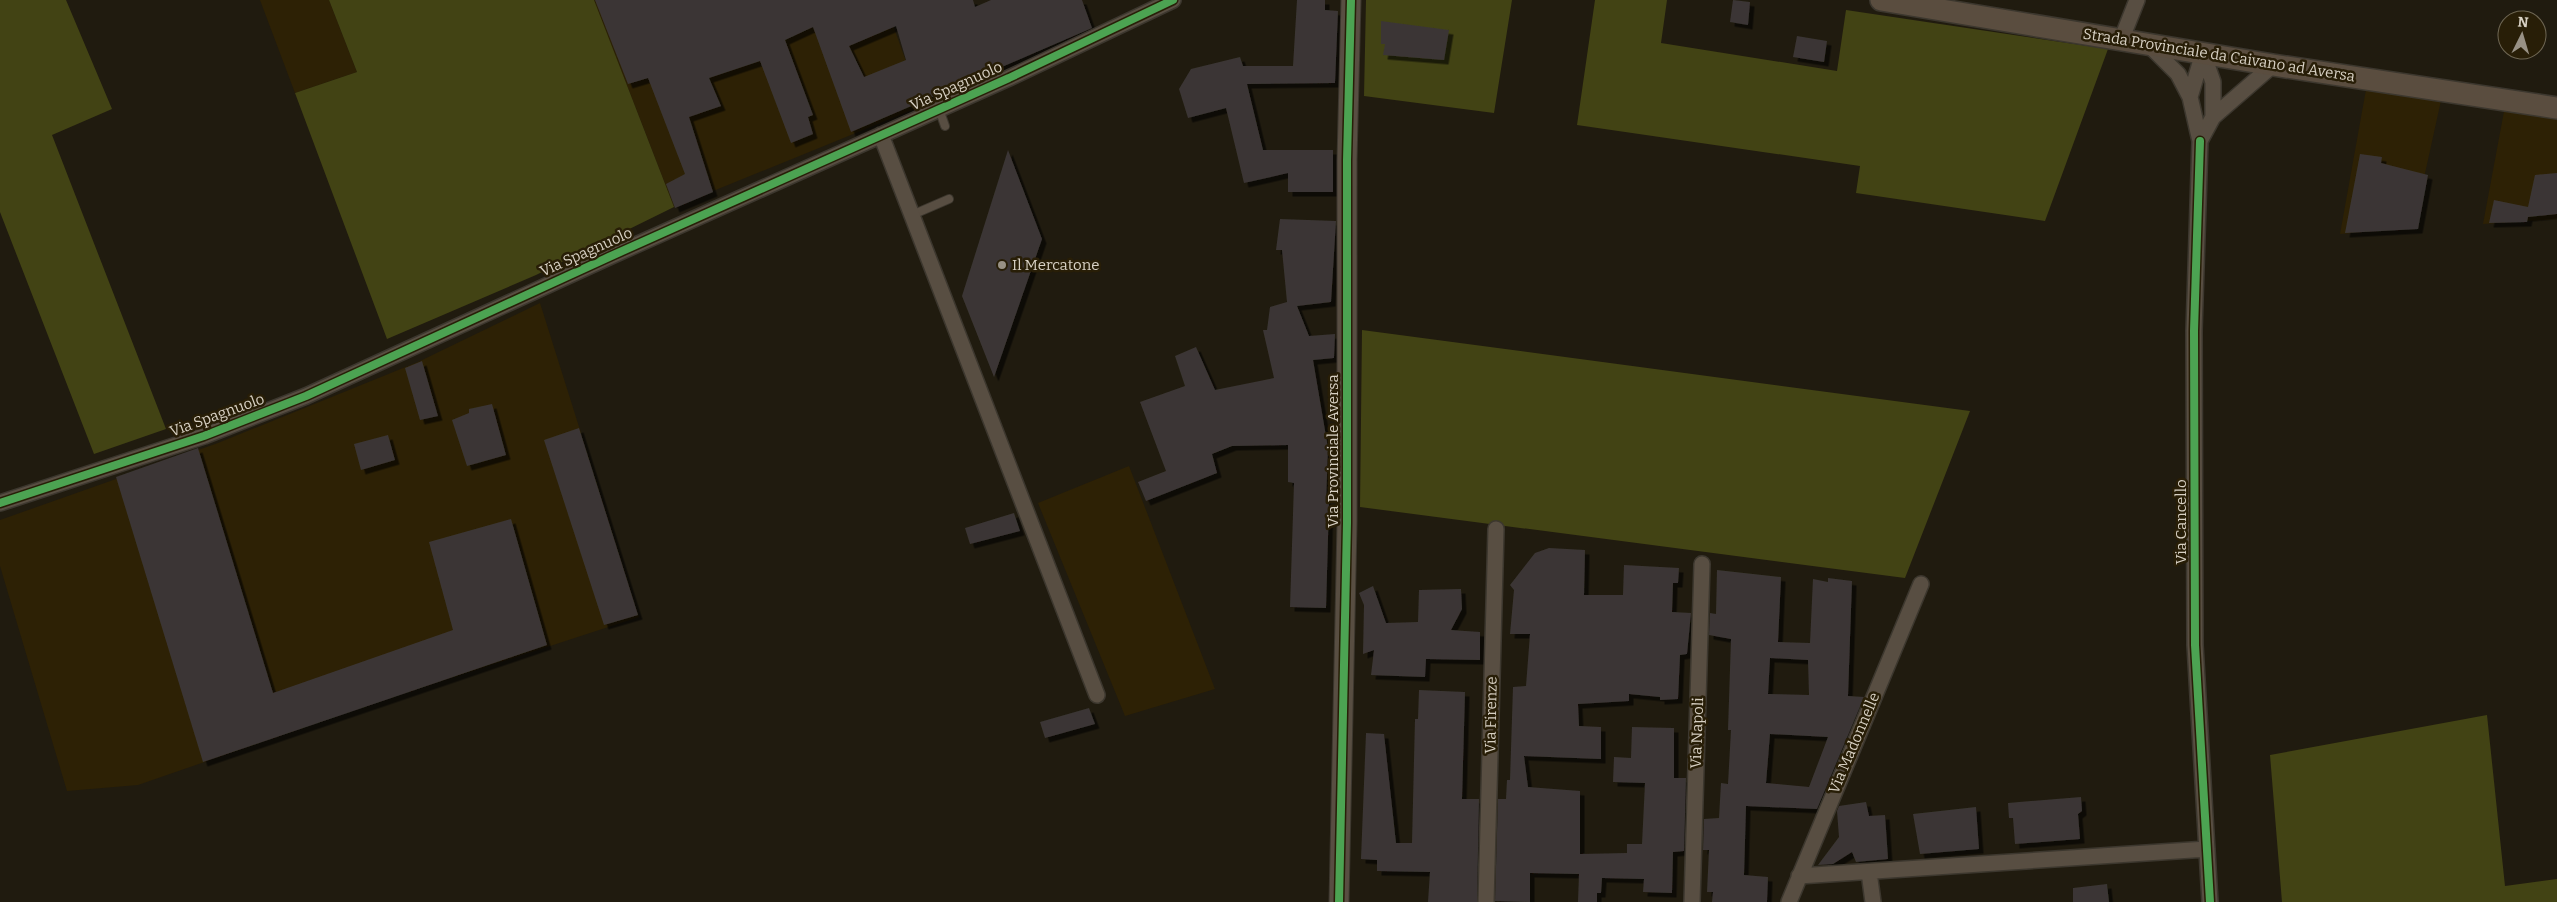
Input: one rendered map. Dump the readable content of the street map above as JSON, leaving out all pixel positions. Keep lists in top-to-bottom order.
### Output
{
  "streets": {
    "main road": ["Strada Provinciale da Caivano ad Aversa"],
    "street": [
      "Via Spagnuolo",
      "Via Provinciale Aversa",
      "Via Cancello",
      "Via Firenze",
      "Via Napoli",
      "Via Madonnelle"
    ]
  },
  "places": ["Il Mercatone"],
  "north": "top"
}
